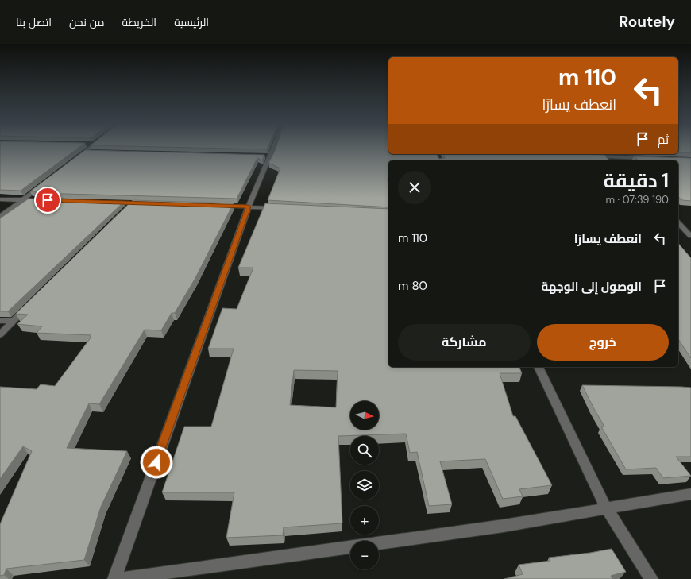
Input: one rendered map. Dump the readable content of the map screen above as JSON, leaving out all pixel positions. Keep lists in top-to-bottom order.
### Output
{
  "north": "right",
  "page": {
    "header": "Routely",
    "nav": [
      "الرئيسية",
      "الخريطة",
      "من نحن",
      "اتصل بنا"
    ],
    "turn": ["110 m", "انعطف يسارًا"],
    "then": "ثم",
    "heading": ["1 دقيقة", "190 m · 07:39"],
    "list": [
      {
        "name": "انعطف يسارًا",
        "value": "110 m"
      },
      {
        "name": "الوصول إلى الوجهة",
        "value": "80 m"
      }
    ],
    "buttons": ["خروج", "مشاركة"],
    "map_buttons": ["+", "−"]
  }
}
